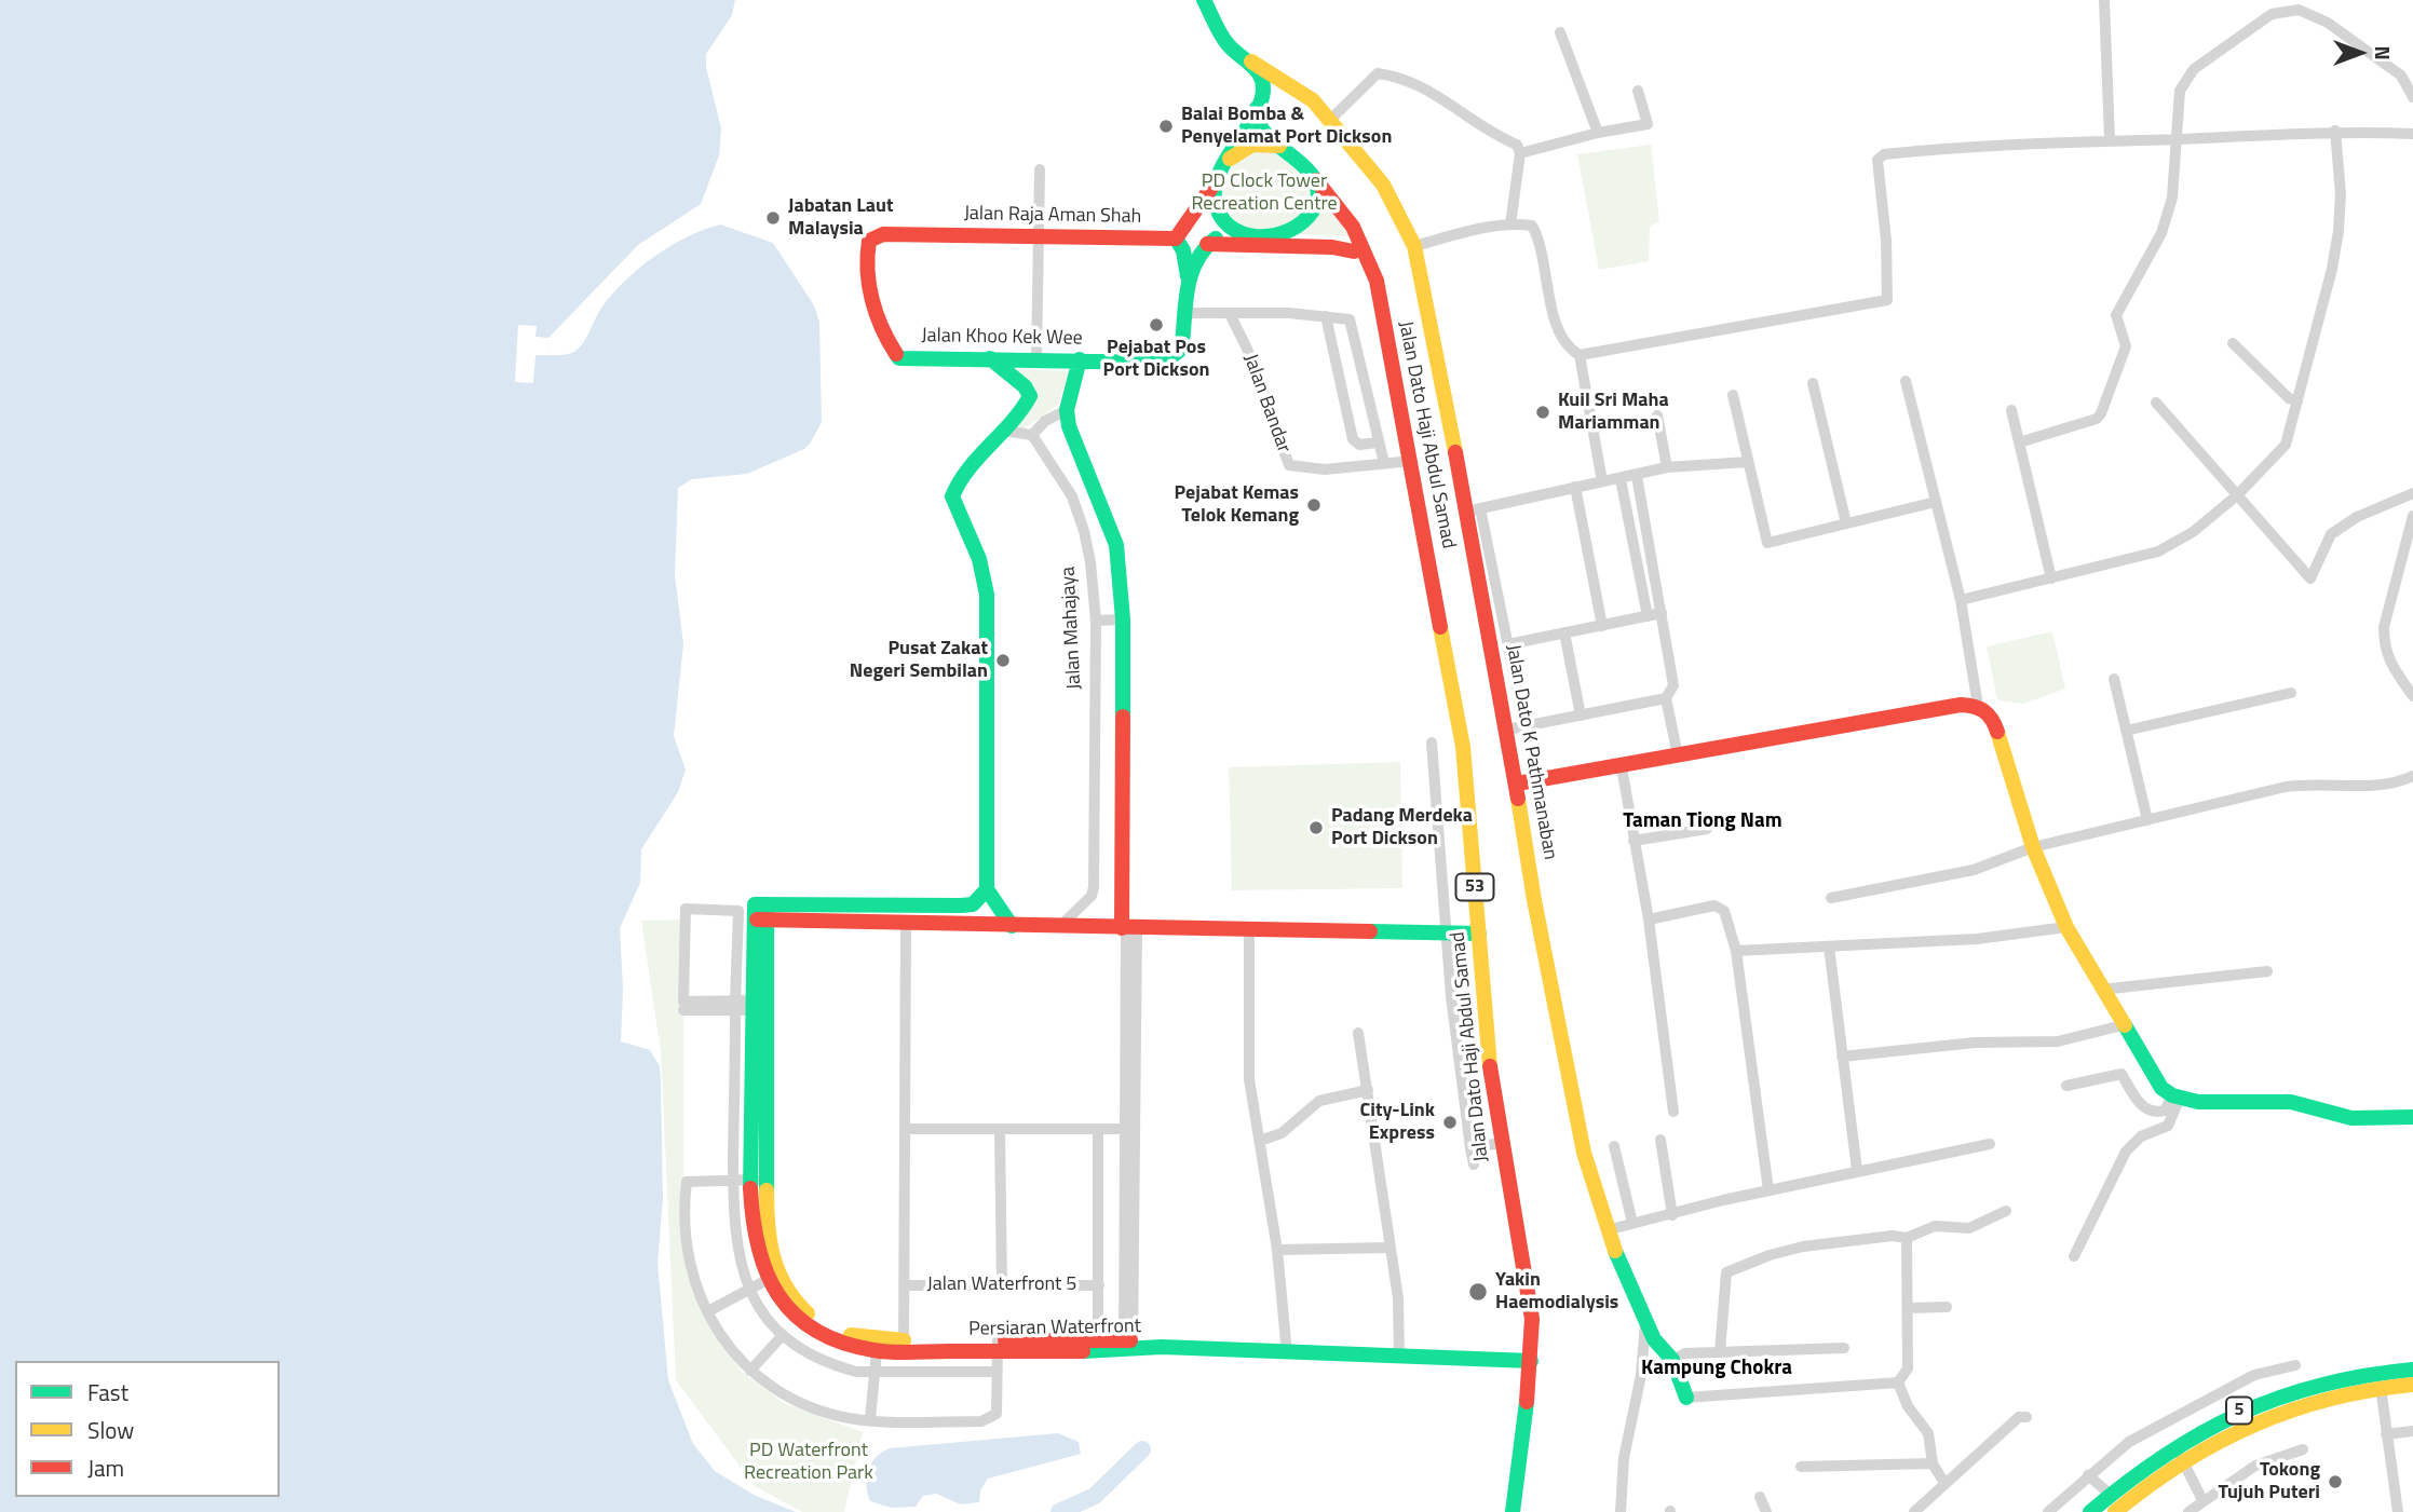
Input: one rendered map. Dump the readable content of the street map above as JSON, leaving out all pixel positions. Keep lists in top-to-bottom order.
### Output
{
  "streets": {
    "main road": [
      "Jalan Raja Aman Shah",
      "Jalan Khoo Kek Wee",
      "Jalan Dato Haji Abdul Samad",
      "Jalan Dato K Pathmanaban",
      "53",
      "Persiaran Waterfront",
      "5"
    ],
    "street": ["Jalan Bandar", "Jalan Mahajaya", "Jalan Waterfront 5"]
  },
  "crossings": [
    ["Jalan Raja Aman Shah", "Jalan Khoo Kek Wee"],
    ["Jalan Bandar", "Jalan Dato Haji Abdul Samad"],
    ["Jalan Dato Haji Abdul Samad", "Persiaran Waterfront"]
  ],
  "districts": ["Taman Tiong Nam", "Kampung Chokra"],
  "parks": ["PD Clock Tower Recreation Centre", "PD Waterfront Recreation Park"],
  "places": [
    "Balai Bomba & Penyelamat Port Dickson",
    "Jabatan Laut Malaysia",
    "Pejabat Pos Port Dickson",
    "Kuil Sri Maha Mariamman",
    "Pejabat Kemas Telok Kemang",
    "Pusat Zakat Negeri Sembilan",
    "Padang Merdeka Port Dickson",
    "City-Link Express",
    "Yakin Haemodialysis",
    "Tokong Tujuh Puteri"
  ],
  "legend": ["Fast", "Slow", "Jam"],
  "north": "right"
}
